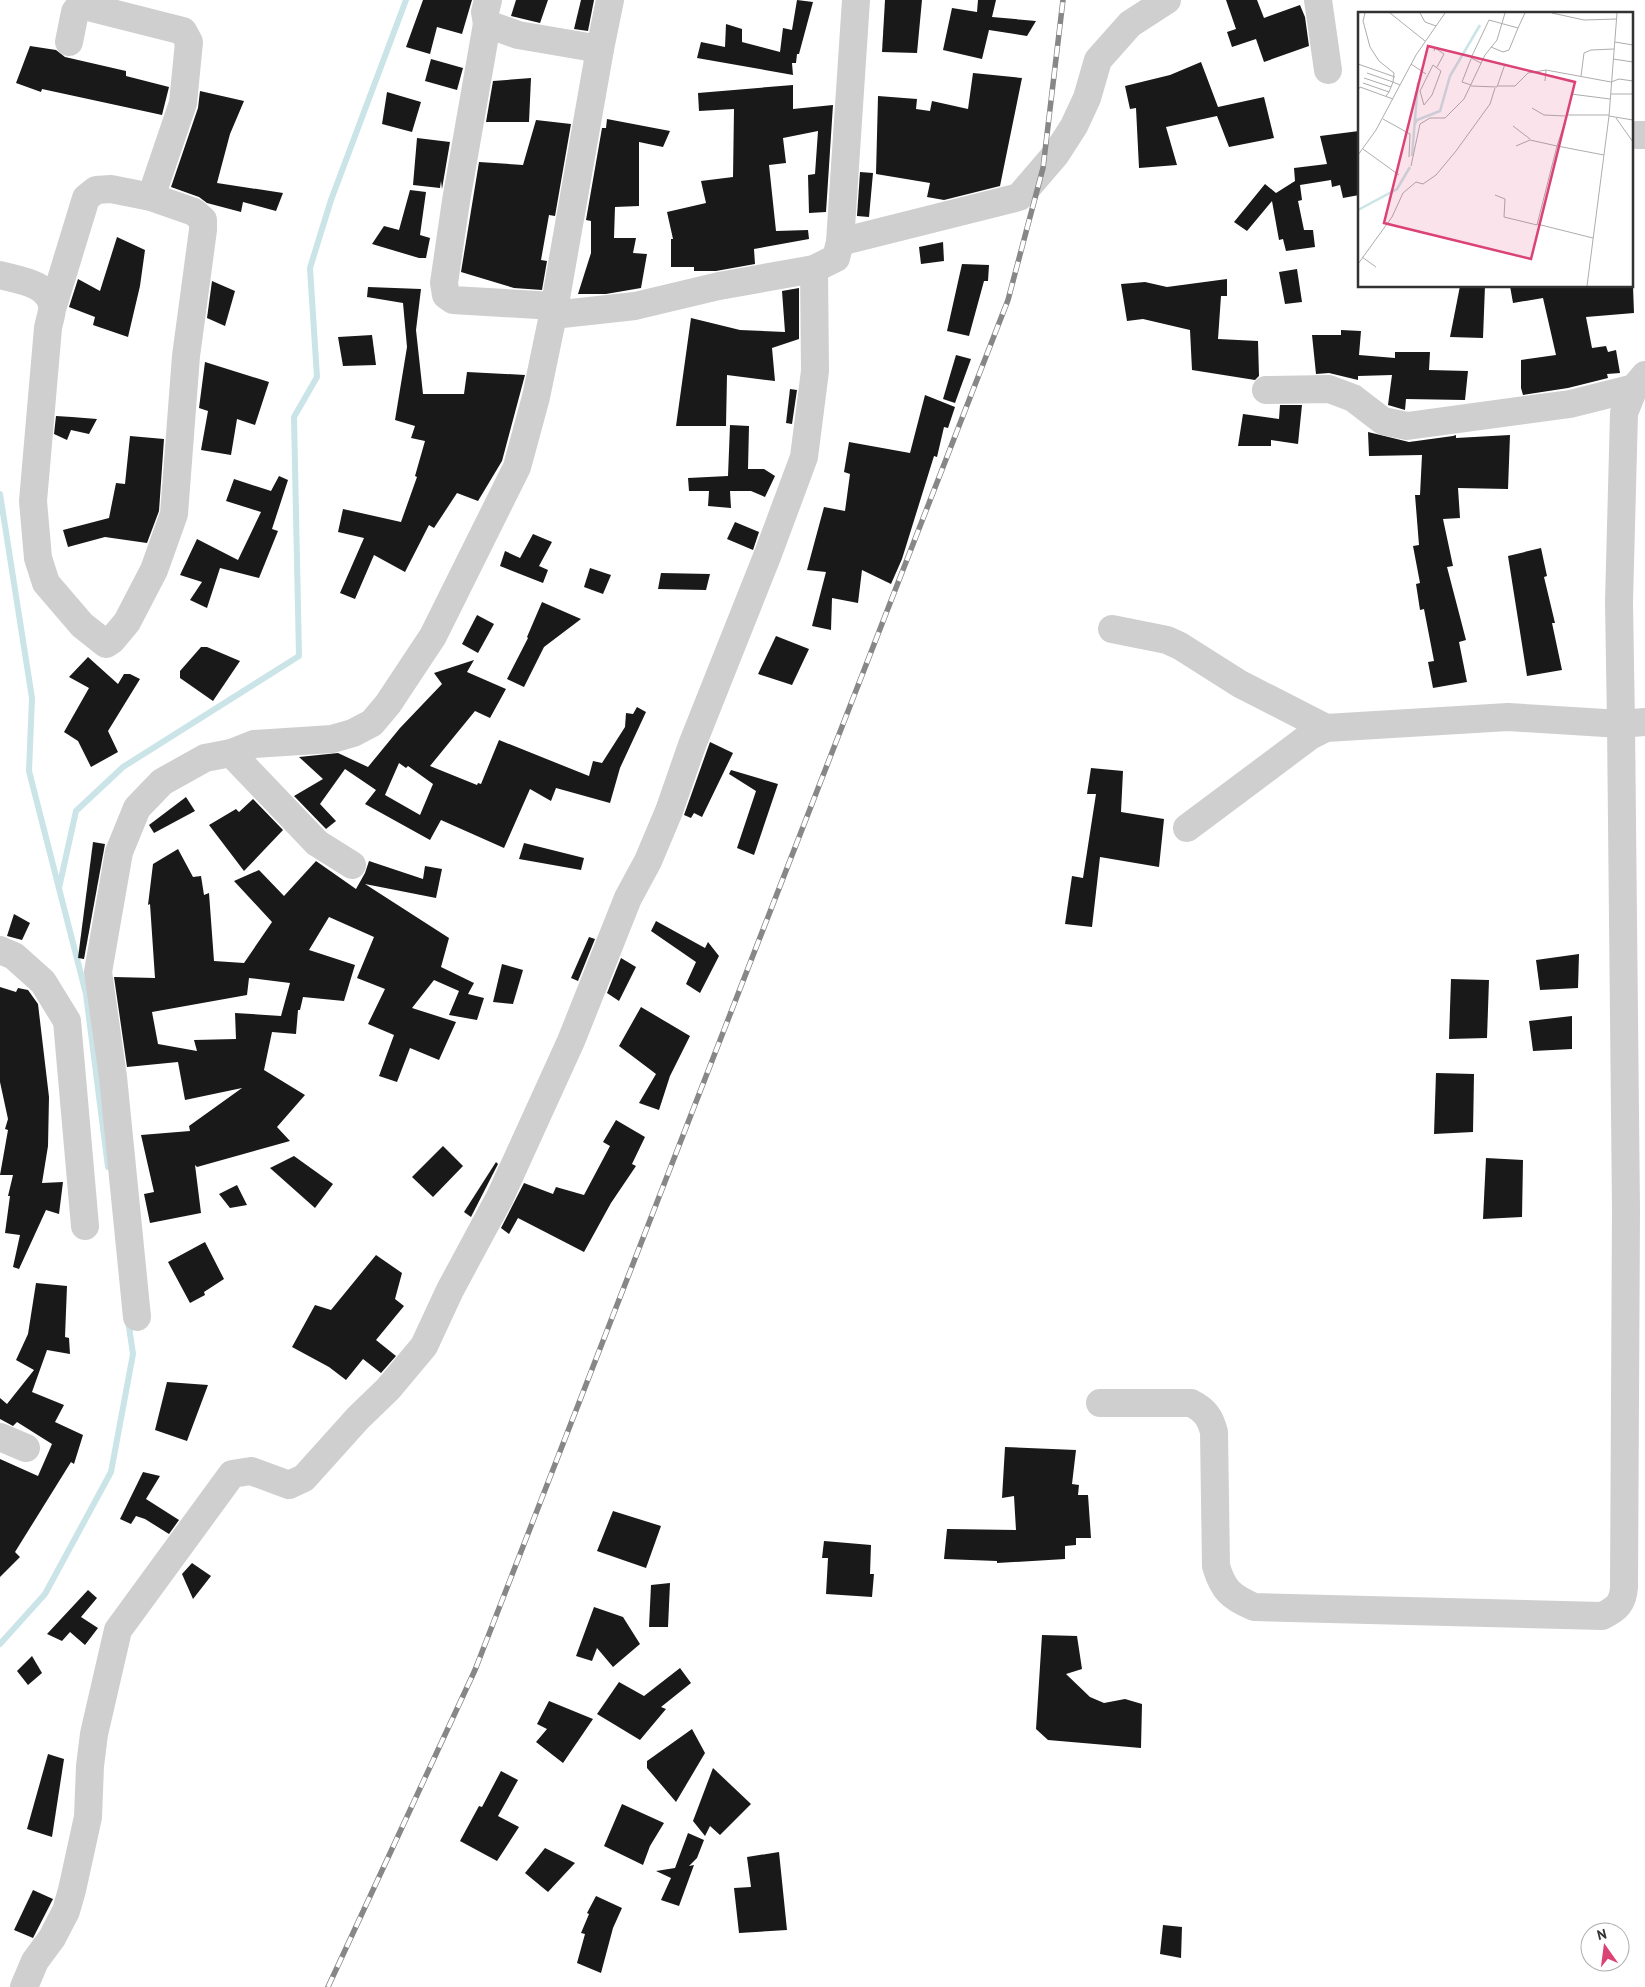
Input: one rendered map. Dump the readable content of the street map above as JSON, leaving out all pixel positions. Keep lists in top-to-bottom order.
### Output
{
  "north": "top"
}
